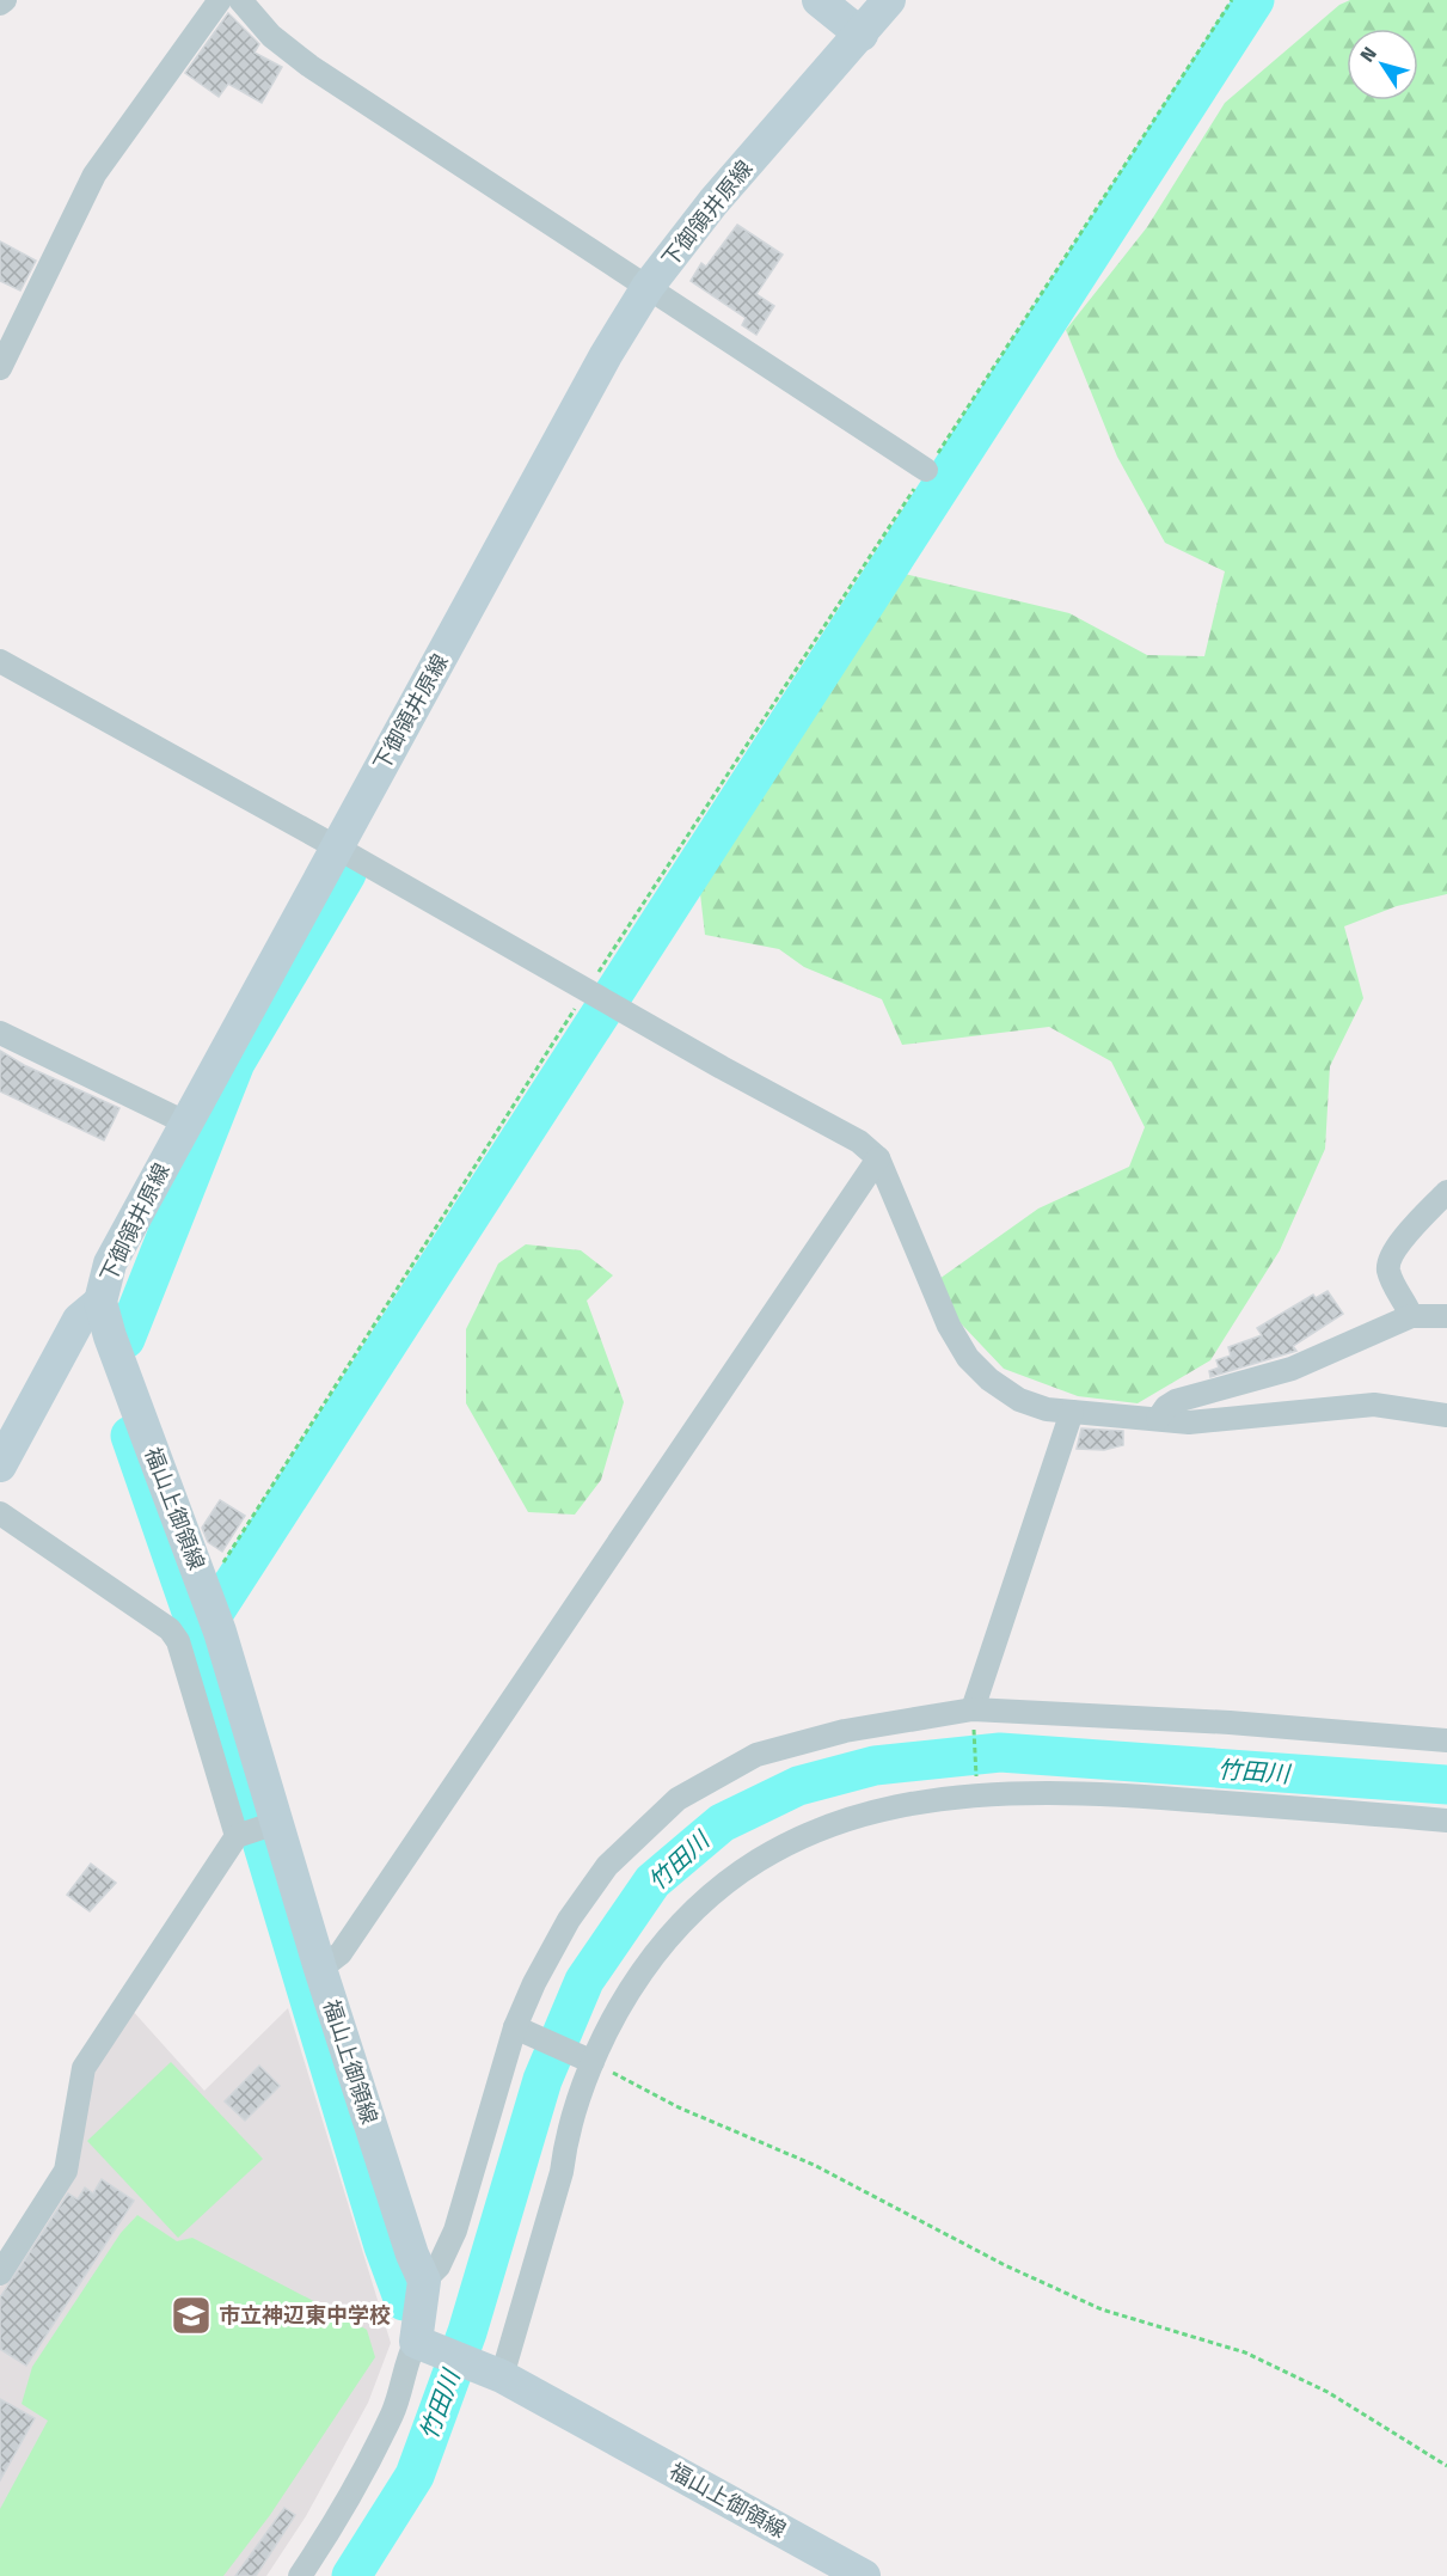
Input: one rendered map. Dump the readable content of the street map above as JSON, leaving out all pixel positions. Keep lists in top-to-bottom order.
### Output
{
  "streets": {
    "main road": ["下御領井原線", "福山上御領線"]
  },
  "crossings": [
    ["下御領井原線", "福山上御領線"]
  ],
  "water": ["竹田川"],
  "places": {
    "school or university": ["市立神辺東中学校"]
  },
  "north": "top left"
}
